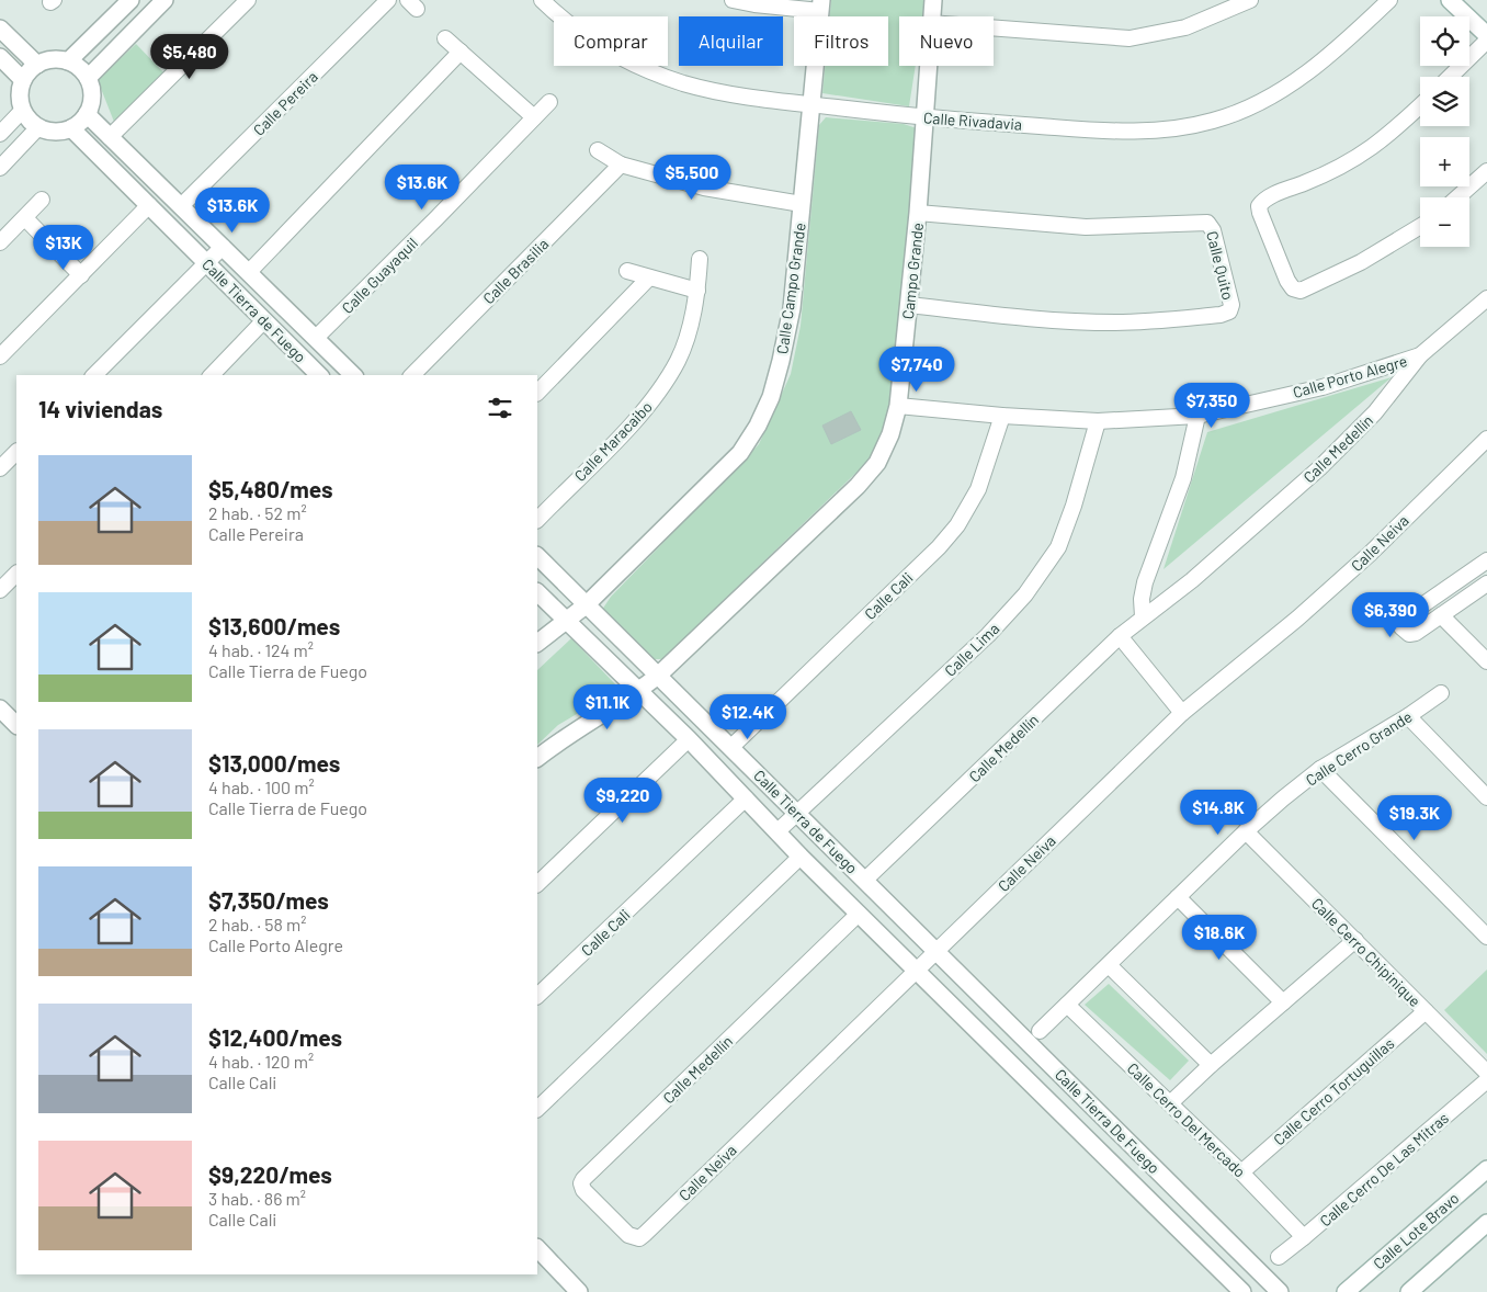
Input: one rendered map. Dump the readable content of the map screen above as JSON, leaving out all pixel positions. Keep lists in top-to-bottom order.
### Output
{
  "streets": {
    "street": [
      "Calle Pereira",
      "Calle Rivadavia",
      "Calle Quito",
      "Calle Brasilia",
      "Campo Grande",
      "Calle Guayaquil",
      "Calle Campo Grande",
      "Calle Tierra de Fuego",
      "Calle Porto Alegre",
      "Calle Maracaibo",
      "Calle Medellín",
      "Calle Neiva",
      "Calle Cali",
      "Calle Lima",
      "Calle Cerro Grande",
      "Calle Cerro Chipinique",
      "Calle Cerro Tortuguillas",
      "Calle Cerro Del Mercado",
      "Calle Tierra De Fuego",
      "Calle Cerro De Las Mitras",
      "Calle Lote Bravo"
    ]
  },
  "crossings": [
    ["Calle Pereira", "Calle Tierra de Fuego"],
    ["Calle Rivadavia", "Campo Grande"],
    ["Calle Rivadavia", "Calle Campo Grande"],
    ["Calle Quito", "Campo Grande"],
    ["Campo Grande", "Calle Tierra de Fuego"],
    ["Campo Grande", "Calle Porto Alegre"],
    ["Calle Guayaquil", "Calle Tierra de Fuego"],
    ["Calle Campo Grande", "Calle Tierra de Fuego"],
    ["Calle Tierra de Fuego", "Calle Medellín"],
    ["Calle Tierra de Fuego", "Calle Neiva"],
    ["Calle Tierra de Fuego", "Calle Cali"],
    ["Calle Tierra de Fuego", "Calle Lima"],
    ["Calle Tierra de Fuego", "Calle Tierra De Fuego"],
    ["Calle Porto Alegre", "Calle Medellín"],
    ["Calle Porto Alegre", "Calle Cali"],
    ["Calle Porto Alegre", "Calle Lima"],
    ["Calle Medellín", "Calle Neiva"],
    ["Calle Neiva", "Calle Tierra De Fuego"],
    ["Calle Cerro Grande", "Calle Cerro Chipinique"],
    ["Calle Cerro Grande", "Calle Cerro Del Mercado"],
    ["Calle Cerro Chipinique", "Calle Cerro Tortuguillas"],
    ["Calle Cerro Tortuguillas", "Calle Cerro Del Mercado"],
    ["Calle Cerro Del Mercado", "Calle Cerro De Las Mitras"]
  ],
  "page": {
    "map_buttons": ["+", "−"],
    "chip": [
      "Comprar",
      "Alquilar",
      "Filtros",
      "Nuevo"
    ],
    "price": [
      "$5,480",
      "$5,500",
      "$13.6K",
      "$13.6K",
      "$13K",
      "$7,740",
      "$7,350",
      "$6,390",
      "$11.1K",
      "$12.4K",
      "$9,220",
      "$14.8K",
      "$19.3K",
      "$18.6K"
    ],
    "heading": "14 viviendas",
    "list": [
      {
        "name": "$5,480/mes",
        "note": "2 hab. · 52 m² · Calle Pereira"
      },
      {
        "name": "$13,600/mes",
        "note": "4 hab. · 124 m² · Calle Tierra de Fuego"
      },
      {
        "name": "$13,000/mes",
        "note": "4 hab. · 100 m² · Calle Tierra de Fuego"
      },
      {
        "name": "$7,350/mes",
        "note": "2 hab. · 58 m² · Calle Porto Alegre"
      },
      {
        "name": "$12,400/mes",
        "note": "4 hab. · 120 m² · Calle Cali"
      },
      {
        "name": "$9,220/mes",
        "note": "3 hab. · 86 m² · Calle Cali"
      }
    ]
  }
}
